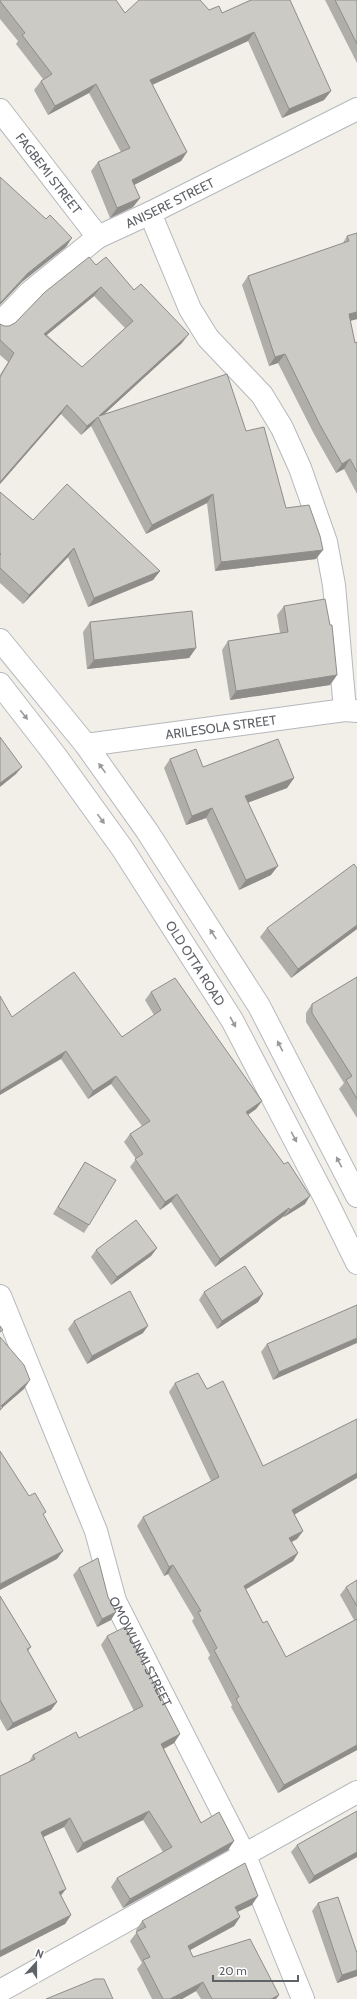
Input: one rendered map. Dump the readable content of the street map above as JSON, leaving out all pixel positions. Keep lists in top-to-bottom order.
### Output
{
  "streets": {
    "street": [
      "FAGBEMI STREET",
      "ANISERE STREET",
      "ARILESOLA STREET",
      "OLD OTTA ROAD",
      "OMOWUNMI STREET"
    ]
  },
  "crossings": [
    ["FAGBEMI STREET", "ANISERE STREET"]
  ],
  "scale_bar": "20 m",
  "north": "top"
}
